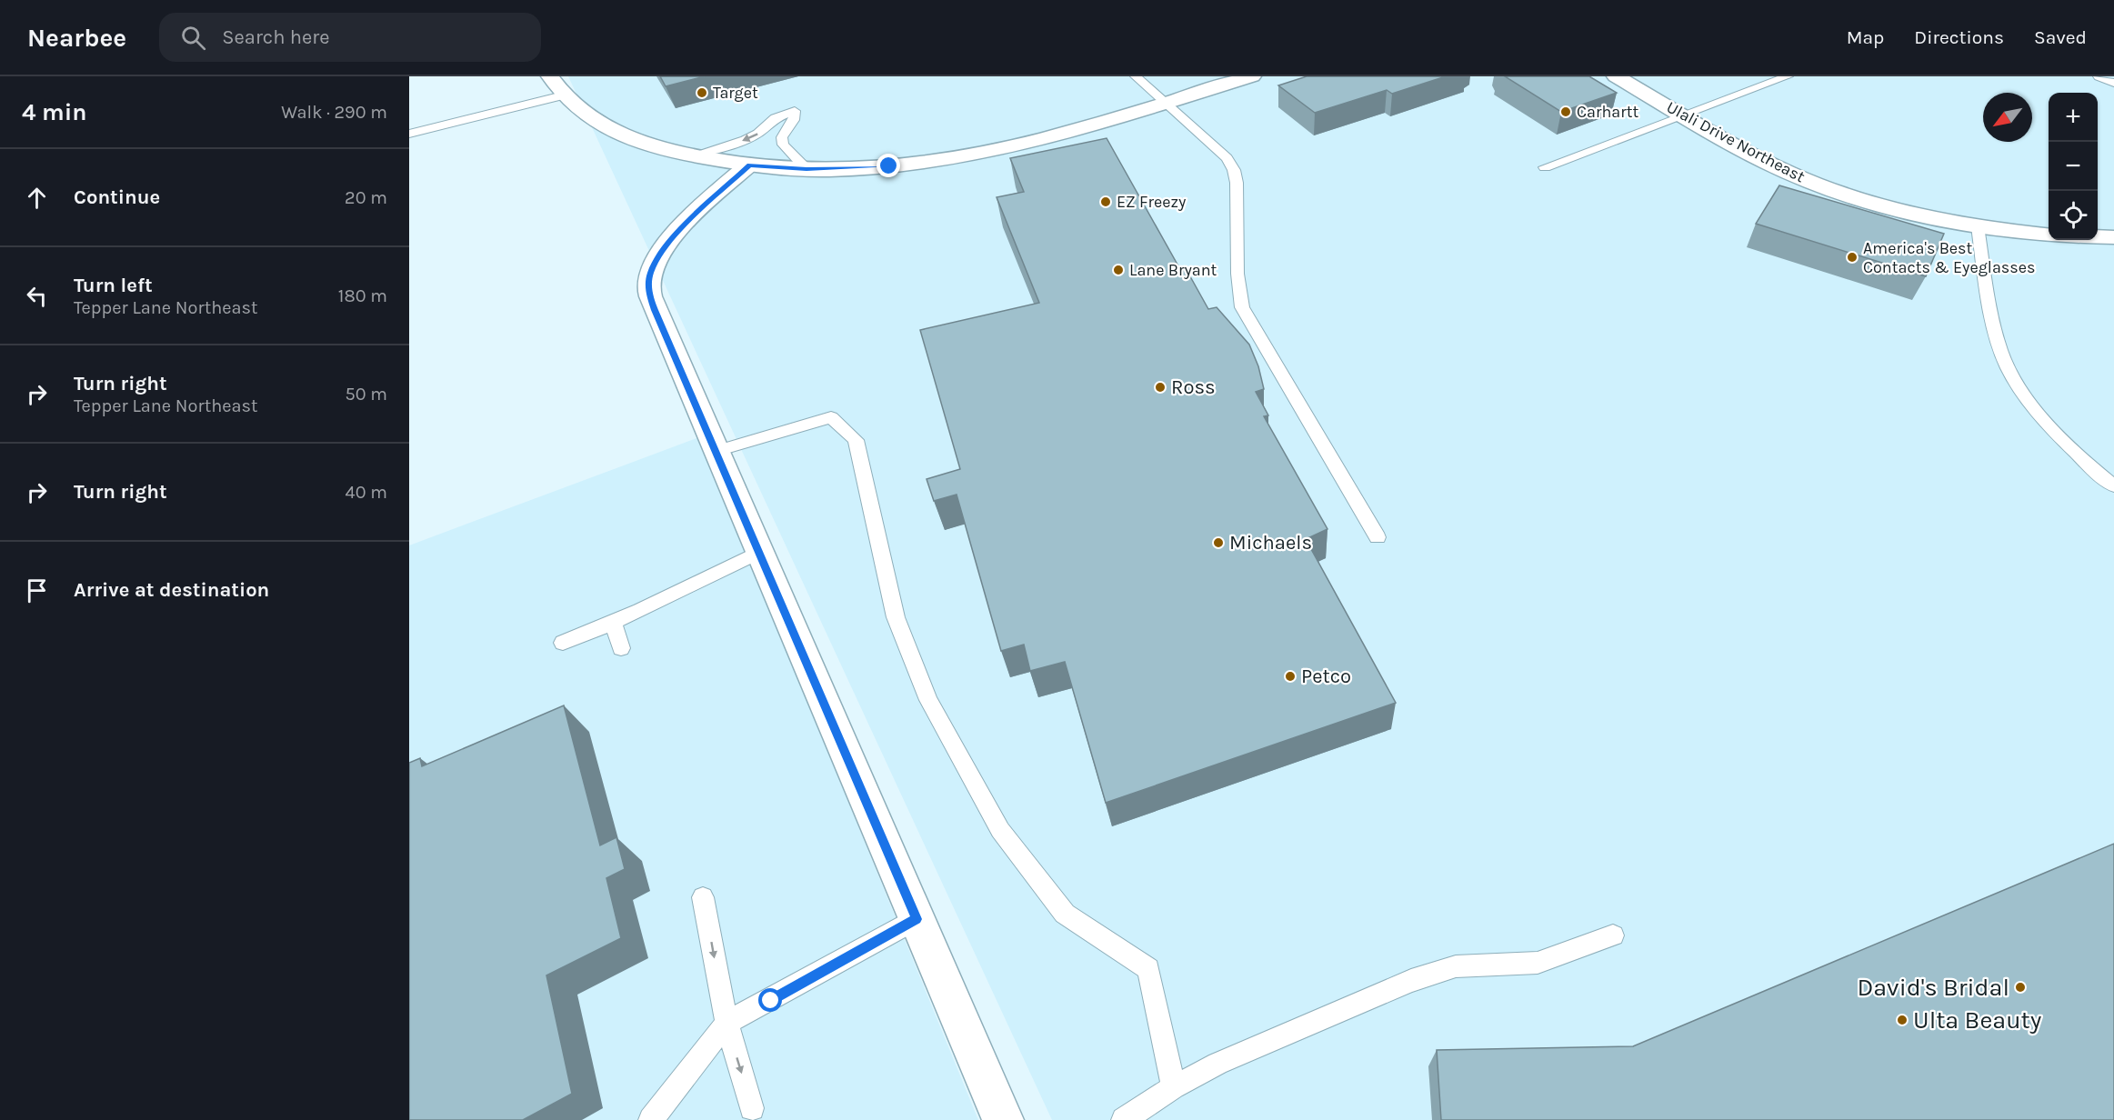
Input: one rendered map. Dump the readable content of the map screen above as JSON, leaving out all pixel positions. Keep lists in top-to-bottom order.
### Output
{
  "streets": {
    "street": ["Ulali Drive Northeast"]
  },
  "places": [
    "Target",
    "Carhartt",
    "EZ Freezy",
    "America's Best Contacts & Eyeglasses",
    "Lane Bryant",
    "Ross",
    "Michaels",
    "Petco",
    "David's Bridal",
    "Ulta Beauty"
  ],
  "north": "bottom left",
  "page": {
    "header": "Nearbee",
    "search": "Search here",
    "nav": ["Map", "Directions", "Saved"],
    "heading": ["4 min", "Walk · 290 m"],
    "map_buttons": ["+", "−"],
    "list": [
      ["Continue", "20 m"],
      ["Turn left", "Tepper Lane Northeast", "180 m"],
      ["Turn right", "Tepper Lane Northeast", "50 m"],
      ["Turn right", "40 m"],
      "Arrive at destination"
    ]
  }
}
